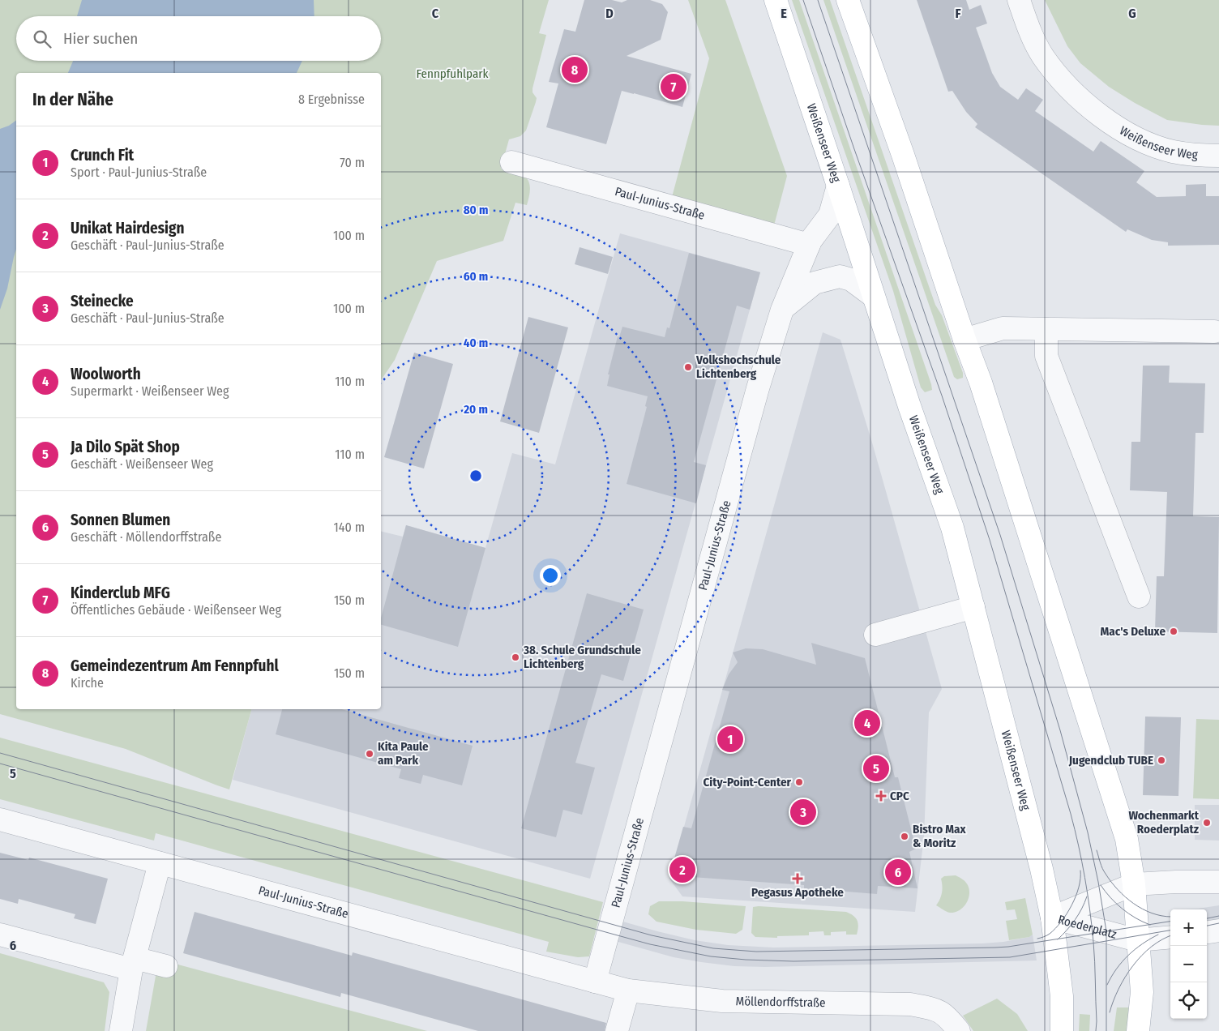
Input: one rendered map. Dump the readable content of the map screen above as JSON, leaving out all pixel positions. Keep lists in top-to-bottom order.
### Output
{
  "streets": {
    "main road": ["Weißenseer Weg"],
    "street": ["Paul-Junius-Straße", "Roederplatz", "Möllendorffstraße"]
  },
  "crossings": [
    ["Weißenseer Weg", "Paul-Junius-Straße"],
    ["Weißenseer Weg", "Roederplatz"],
    ["Paul-Junius-Straße", "Möllendorffstraße"]
  ],
  "parks": ["Fennpfuhlpark"],
  "places": {
    "other": [
      "Volkshochschule Lichtenberg",
      "Mac's Deluxe",
      "38. Schule Grundschule Lichtenberg",
      "Kita Paule am Park",
      "Jugendclub TUBE",
      "City-Point-Center",
      "Wochenmarkt Roederplatz",
      "Bistro Max & Moritz"
    ],
    "health": ["CPC", "Pegasus Apotheke"]
  },
  "page": {
    "search": "Hier suchen",
    "pins": [
      "8",
      "7",
      "4",
      "1",
      "5",
      "3",
      "2",
      "6"
    ],
    "heading": ["In der Nähe", "8 Ergebnisse"],
    "list": [
      {
        "mark": "1",
        "name": "Crunch Fit",
        "note": "Sport · Paul-Junius-Straße",
        "value": "70 m"
      },
      {
        "mark": "2",
        "name": "Unikat Hairdesign",
        "note": "Geschäft · Paul-Junius-Straße",
        "value": "100 m"
      },
      {
        "mark": "3",
        "name": "Steinecke",
        "note": "Geschäft · Paul-Junius-Straße",
        "value": "100 m"
      },
      {
        "mark": "4",
        "name": "Woolworth",
        "note": "Supermarkt · Weißenseer Weg",
        "value": "110 m"
      },
      {
        "mark": "5",
        "name": "Ja Dilo Spät Shop",
        "note": "Geschäft · Weißenseer Weg",
        "value": "110 m"
      },
      {
        "mark": "6",
        "name": "Sonnen Blumen",
        "note": "Geschäft · Möllendorffstraße",
        "value": "140 m"
      },
      {
        "mark": "7",
        "name": "Kinderclub MFG",
        "note": "Öffentliches Gebäude · Weißenseer Weg",
        "value": "150 m"
      },
      {
        "mark": "8",
        "name": "Gemeindezentrum Am Fennpfuhl",
        "note": "Kirche",
        "value": "150 m"
      }
    ],
    "map_buttons": ["+", "−"]
  },
  "grid": {
    "columns": [
      "C",
      "D",
      "E",
      "F",
      "G"
    ],
    "rows": ["5", "6"]
  },
  "rings": [
    "80 m",
    "60 m",
    "40 m",
    "20 m"
  ]
}
